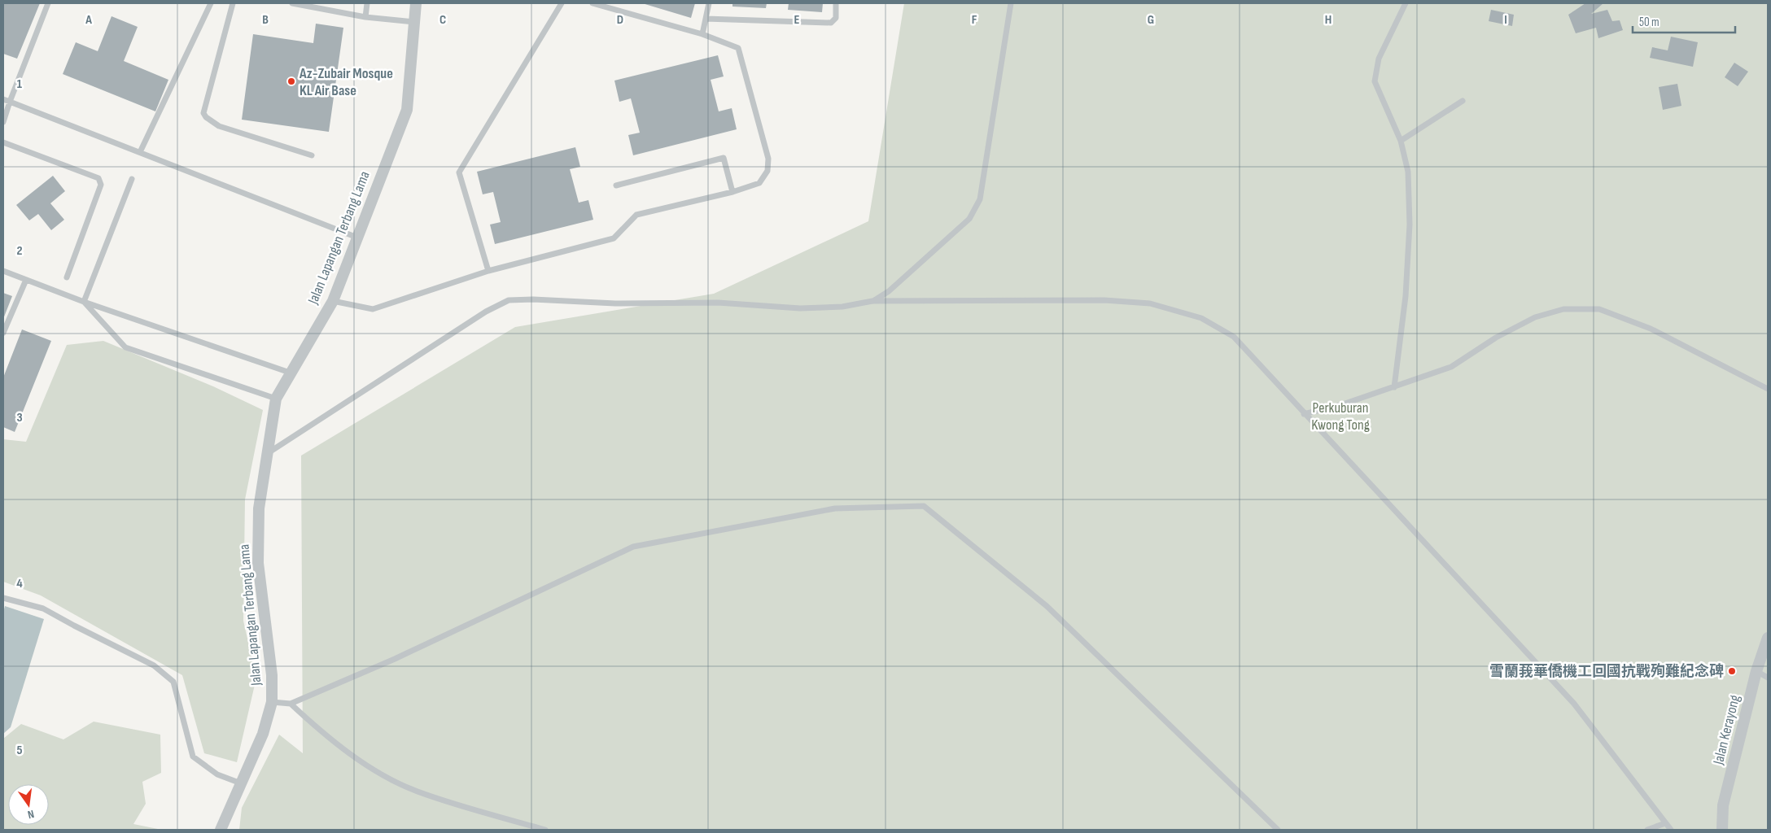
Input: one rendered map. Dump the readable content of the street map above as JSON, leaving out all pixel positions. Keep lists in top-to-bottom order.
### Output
{
  "streets": {
    "street": ["Jalan Lapangan Terbang Lama", "Jalan Kerayong"]
  },
  "parks": ["Perkuburan Kwong Tong"],
  "places": ["Az-Zubair Mosque KL Air Base", "雪蘭莪華僑機工回國抗戰殉難紀念碑"],
  "scale_bar": "50 m",
  "north": "bottom",
  "grid": {
    "columns": [
      "A",
      "B",
      "C",
      "D",
      "E",
      "F",
      "G",
      "H",
      "I"
    ],
    "rows": [
      "1",
      "2",
      "3",
      "4",
      "5"
    ]
  }
}
